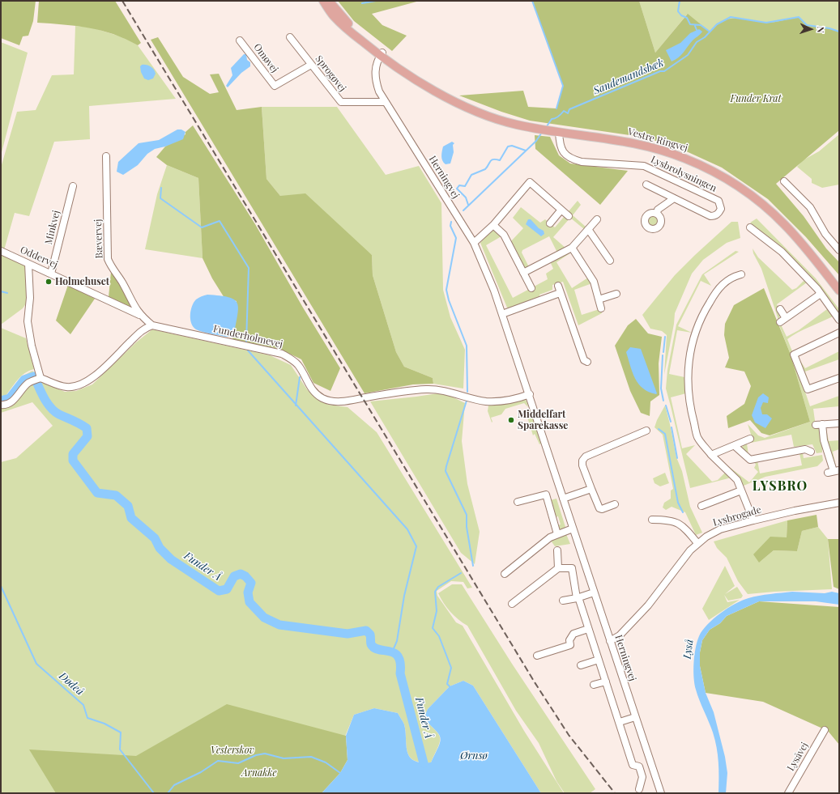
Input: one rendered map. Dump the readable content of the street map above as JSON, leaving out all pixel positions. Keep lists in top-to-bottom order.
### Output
{
  "streets": {
    "main road": ["Vestre Ringvej"],
    "street": [
      "Omøvej",
      "Sprogøvej",
      "Lysbrolysningen",
      "Herningvej",
      "Minkvej",
      "Bævervej",
      "Oddervej",
      "Funderholmevej",
      "Lysbrogade",
      "Lysåvej"
    ]
  },
  "crossings": [
    ["Omøvej", "Sprogøvej"],
    ["Sprogøvej", "Herningvej"],
    ["Vestre Ringvej", "Lysbrolysningen"],
    ["Vestre Ringvej", "Herningvej"],
    ["Herningvej", "Funderholmevej"],
    ["Herningvej", "Lysbrogade"],
    ["Minkvej", "Oddervej"],
    ["Bævervej", "Oddervej"],
    ["Bævervej", "Funderholmevej"]
  ],
  "districts": ["LYSBRO"],
  "water": [
    "Sandemandsbæk",
    "Funder Å",
    "Lyså",
    "Dødeå",
    "Ørnsø"
  ],
  "parks": ["Funder Krat", "Vesterskov", "Arnakke"],
  "places": ["Holmehuset", "Middelfart Sparekasse"],
  "north": "right"
}
